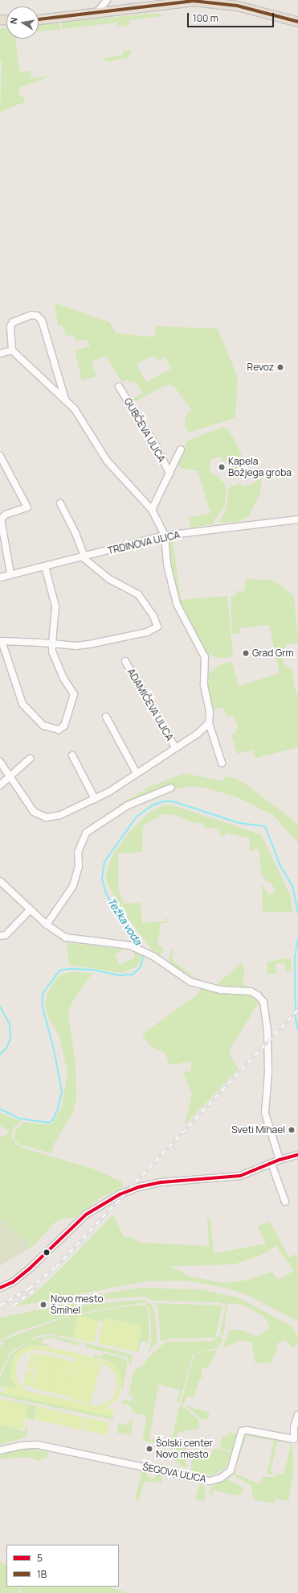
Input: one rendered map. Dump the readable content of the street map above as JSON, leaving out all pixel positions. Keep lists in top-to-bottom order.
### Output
{
  "streets": {
    "street": [
      "GUBČEVA ULICA",
      "TRDINOVA ULICA",
      "ADAMIČEVA ULICA",
      "ŠEGOVA ULICA"
    ]
  },
  "water": ["Težka voda"],
  "places": [
    "Revoz",
    "Kapela Božjega groba",
    "Grad Grm",
    "Sveti Mihael",
    "Novo mesto Šmihel",
    "Šolski center Novo mesto"
  ],
  "lines": ["transit line 1B", "transit line 5"],
  "legend": ["5", "1B"],
  "scale_bar": "100 m",
  "north": "left"
}
